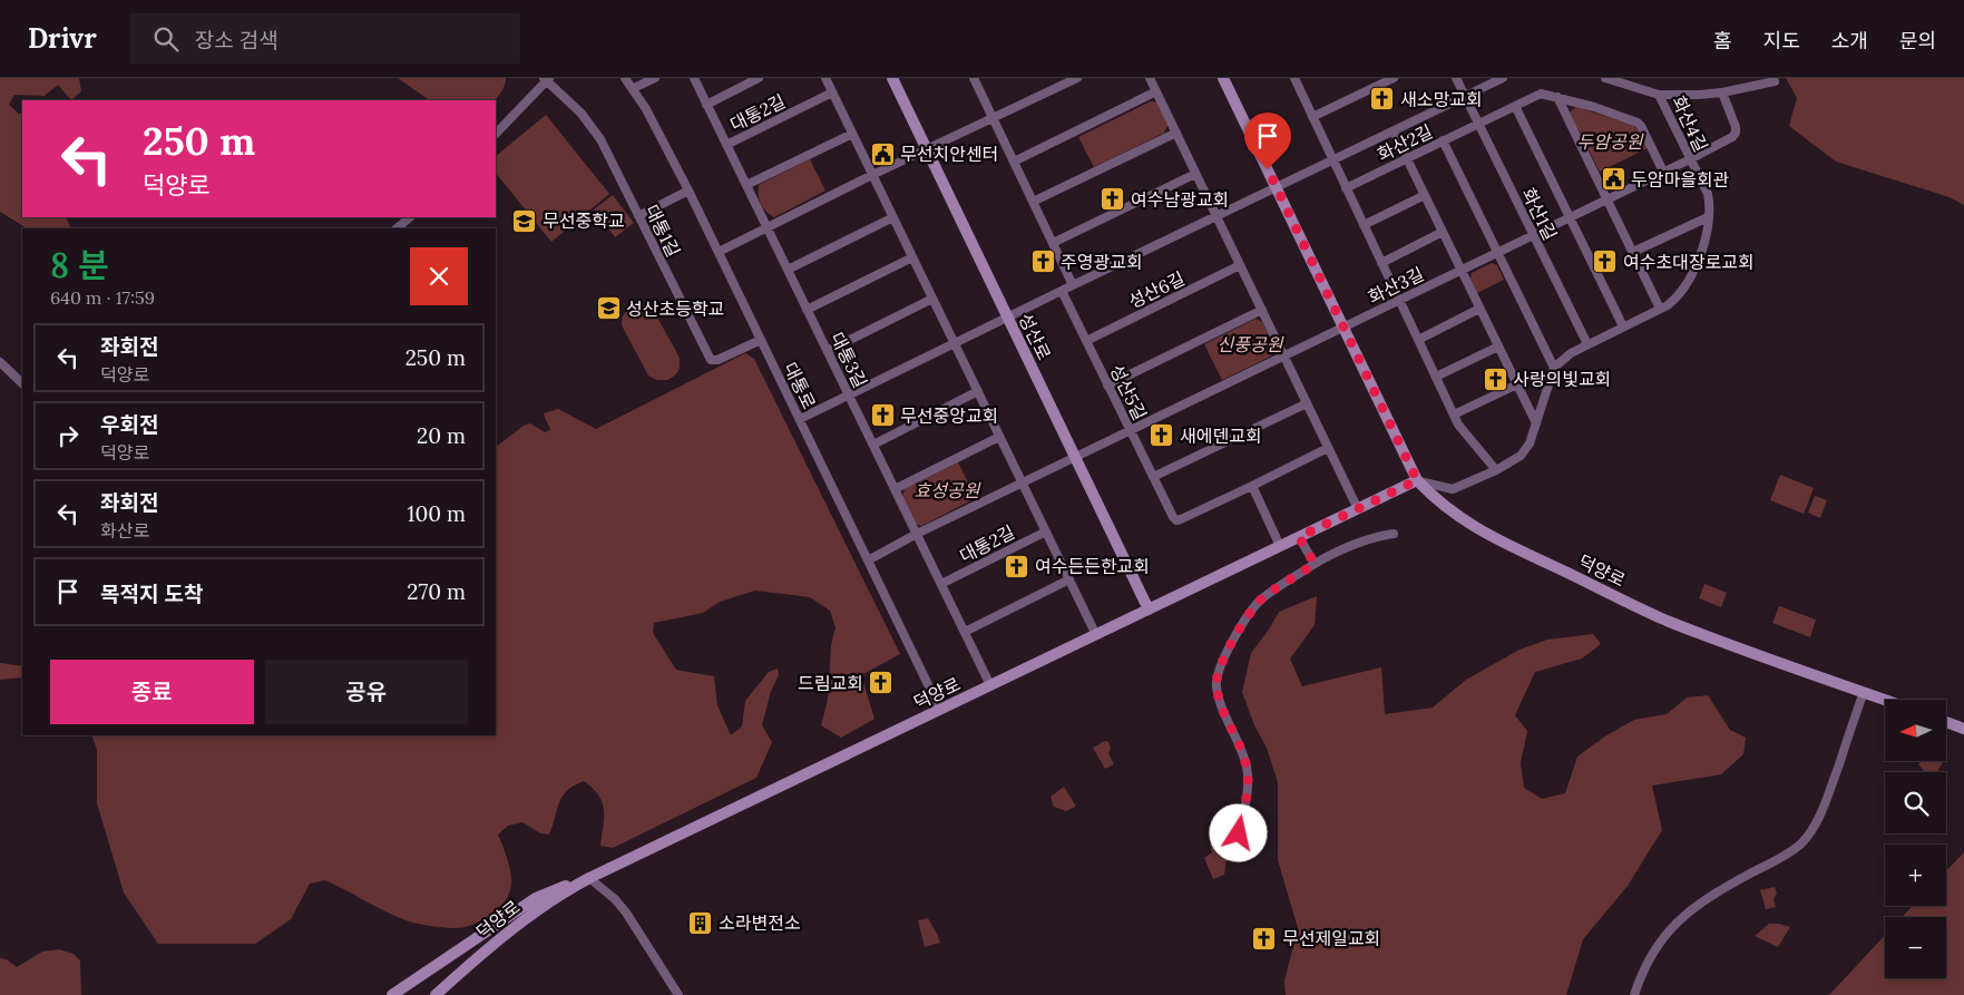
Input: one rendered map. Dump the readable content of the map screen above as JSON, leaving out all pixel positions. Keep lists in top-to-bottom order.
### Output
{
  "streets": {
    "street": [
      "대통2길",
      "화산4길",
      "화산2길",
      "화산1길",
      "대통1길",
      "화산3길",
      "성산6길",
      "성산로",
      "대통3길",
      "대통로",
      "성산5길",
      "덕양로"
    ]
  },
  "crossings": [
    ["대통2길", "대통3길"],
    ["화산4길", "화산1길"],
    ["화산4길", "화산3길"],
    ["화산2길", "화산1길"],
    ["화산1길", "화산3길"],
    ["대통1길", "대통로"],
    ["성산6길", "성산5길"],
    ["성산로", "덕양로"],
    ["대통3길", "덕양로"],
    ["대통로", "덕양로"]
  ],
  "parks": ["두암공원", "신풍공원", "효성공원"],
  "places": {
    "church": [
      "새소망교회",
      "여수남광교회",
      "주영광교회",
      "여수초대장로교회",
      "사랑의빛교회",
      "무선중앙교회",
      "새에덴교회",
      "여수든든한교회",
      "드림교회",
      "무선제일교회"
    ],
    "public building": ["무선치안센터", "두암마을회관"],
    "school or university": ["무선중학교", "성산초등학교"],
    "building": ["소라변전소"]
  },
  "north": "left",
  "page": {
    "header": "Drivr",
    "search": "장소 검색",
    "nav": [
      "홈",
      "지도",
      "소개",
      "문의"
    ],
    "turn": ["250 m", "덕양로"],
    "heading": ["8 분", "640 m · 17:59"],
    "list": [
      {
        "name": "좌회전",
        "note": "덕양로",
        "value": "250 m"
      },
      {
        "name": "우회전",
        "note": "덕양로",
        "value": "20 m"
      },
      {
        "name": "좌회전",
        "note": "화산로",
        "value": "100 m"
      },
      {
        "name": "목적지 도착",
        "value": "270 m"
      }
    ],
    "buttons": ["종료", "공유"],
    "map_buttons": ["+", "−"]
  }
}
